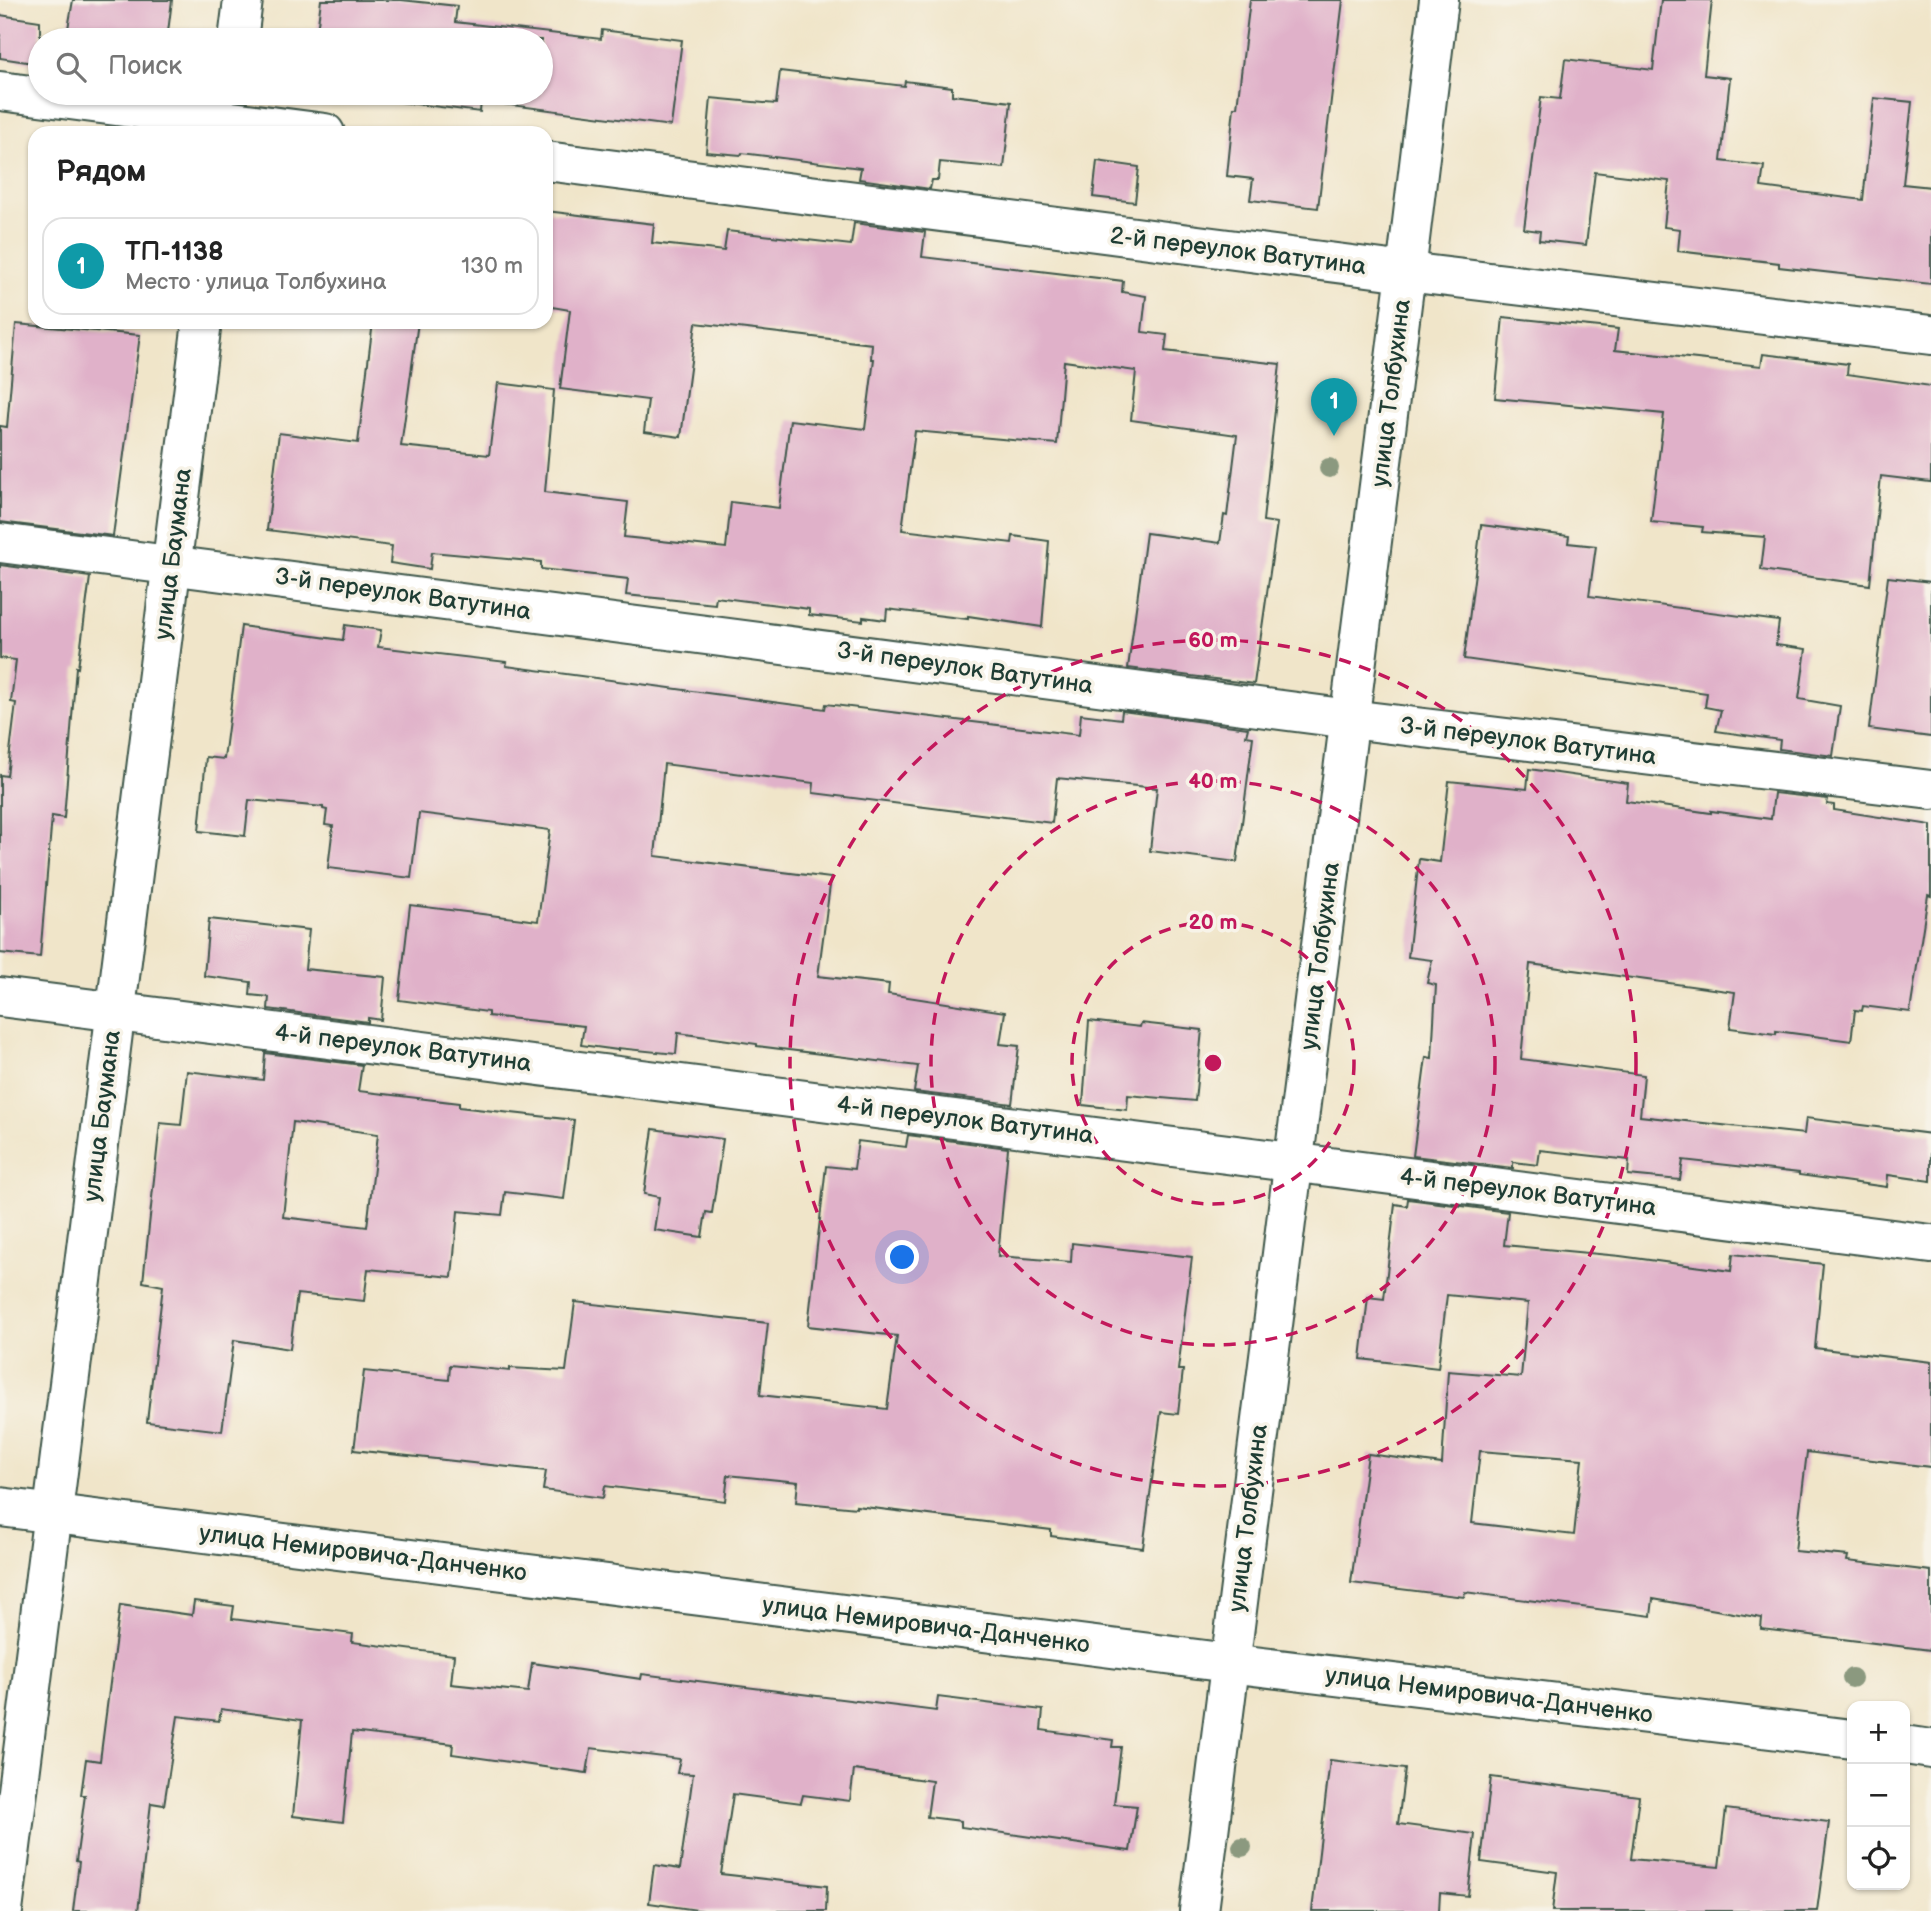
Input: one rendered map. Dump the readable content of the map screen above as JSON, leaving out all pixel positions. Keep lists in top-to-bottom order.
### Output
{
  "streets": {
    "street": [
      "2-й переулок Ватутина",
      "улица Толбухина",
      "улица Баумана",
      "3-й переулок Ватутина",
      "4-й переулок Ватутина",
      "улица Немировича-Данченко"
    ]
  },
  "crossings": [
    ["2-й переулок Ватутина", "улица Толбухина"],
    ["улица Толбухина", "3-й переулок Ватутина"],
    ["улица Толбухина", "4-й переулок Ватутина"],
    ["улица Толбухина", "улица Немировича-Данченко"],
    ["улица Баумана", "3-й переулок Ватутина"],
    ["улица Баумана", "4-й переулок Ватутина"],
    ["улица Баумана", "улица Немировича-Данченко"]
  ],
  "page": {
    "search": "Поиск",
    "heading": "Рядом",
    "list": [
      {
        "mark": "1",
        "name": "ТП-1138",
        "note": "Место · улица Толбухина",
        "value": "130 m"
      }
    ],
    "pins": "1",
    "map_buttons": ["+", "−"]
  },
  "rings": ["60 m", "40 m", "20 m"]
}
